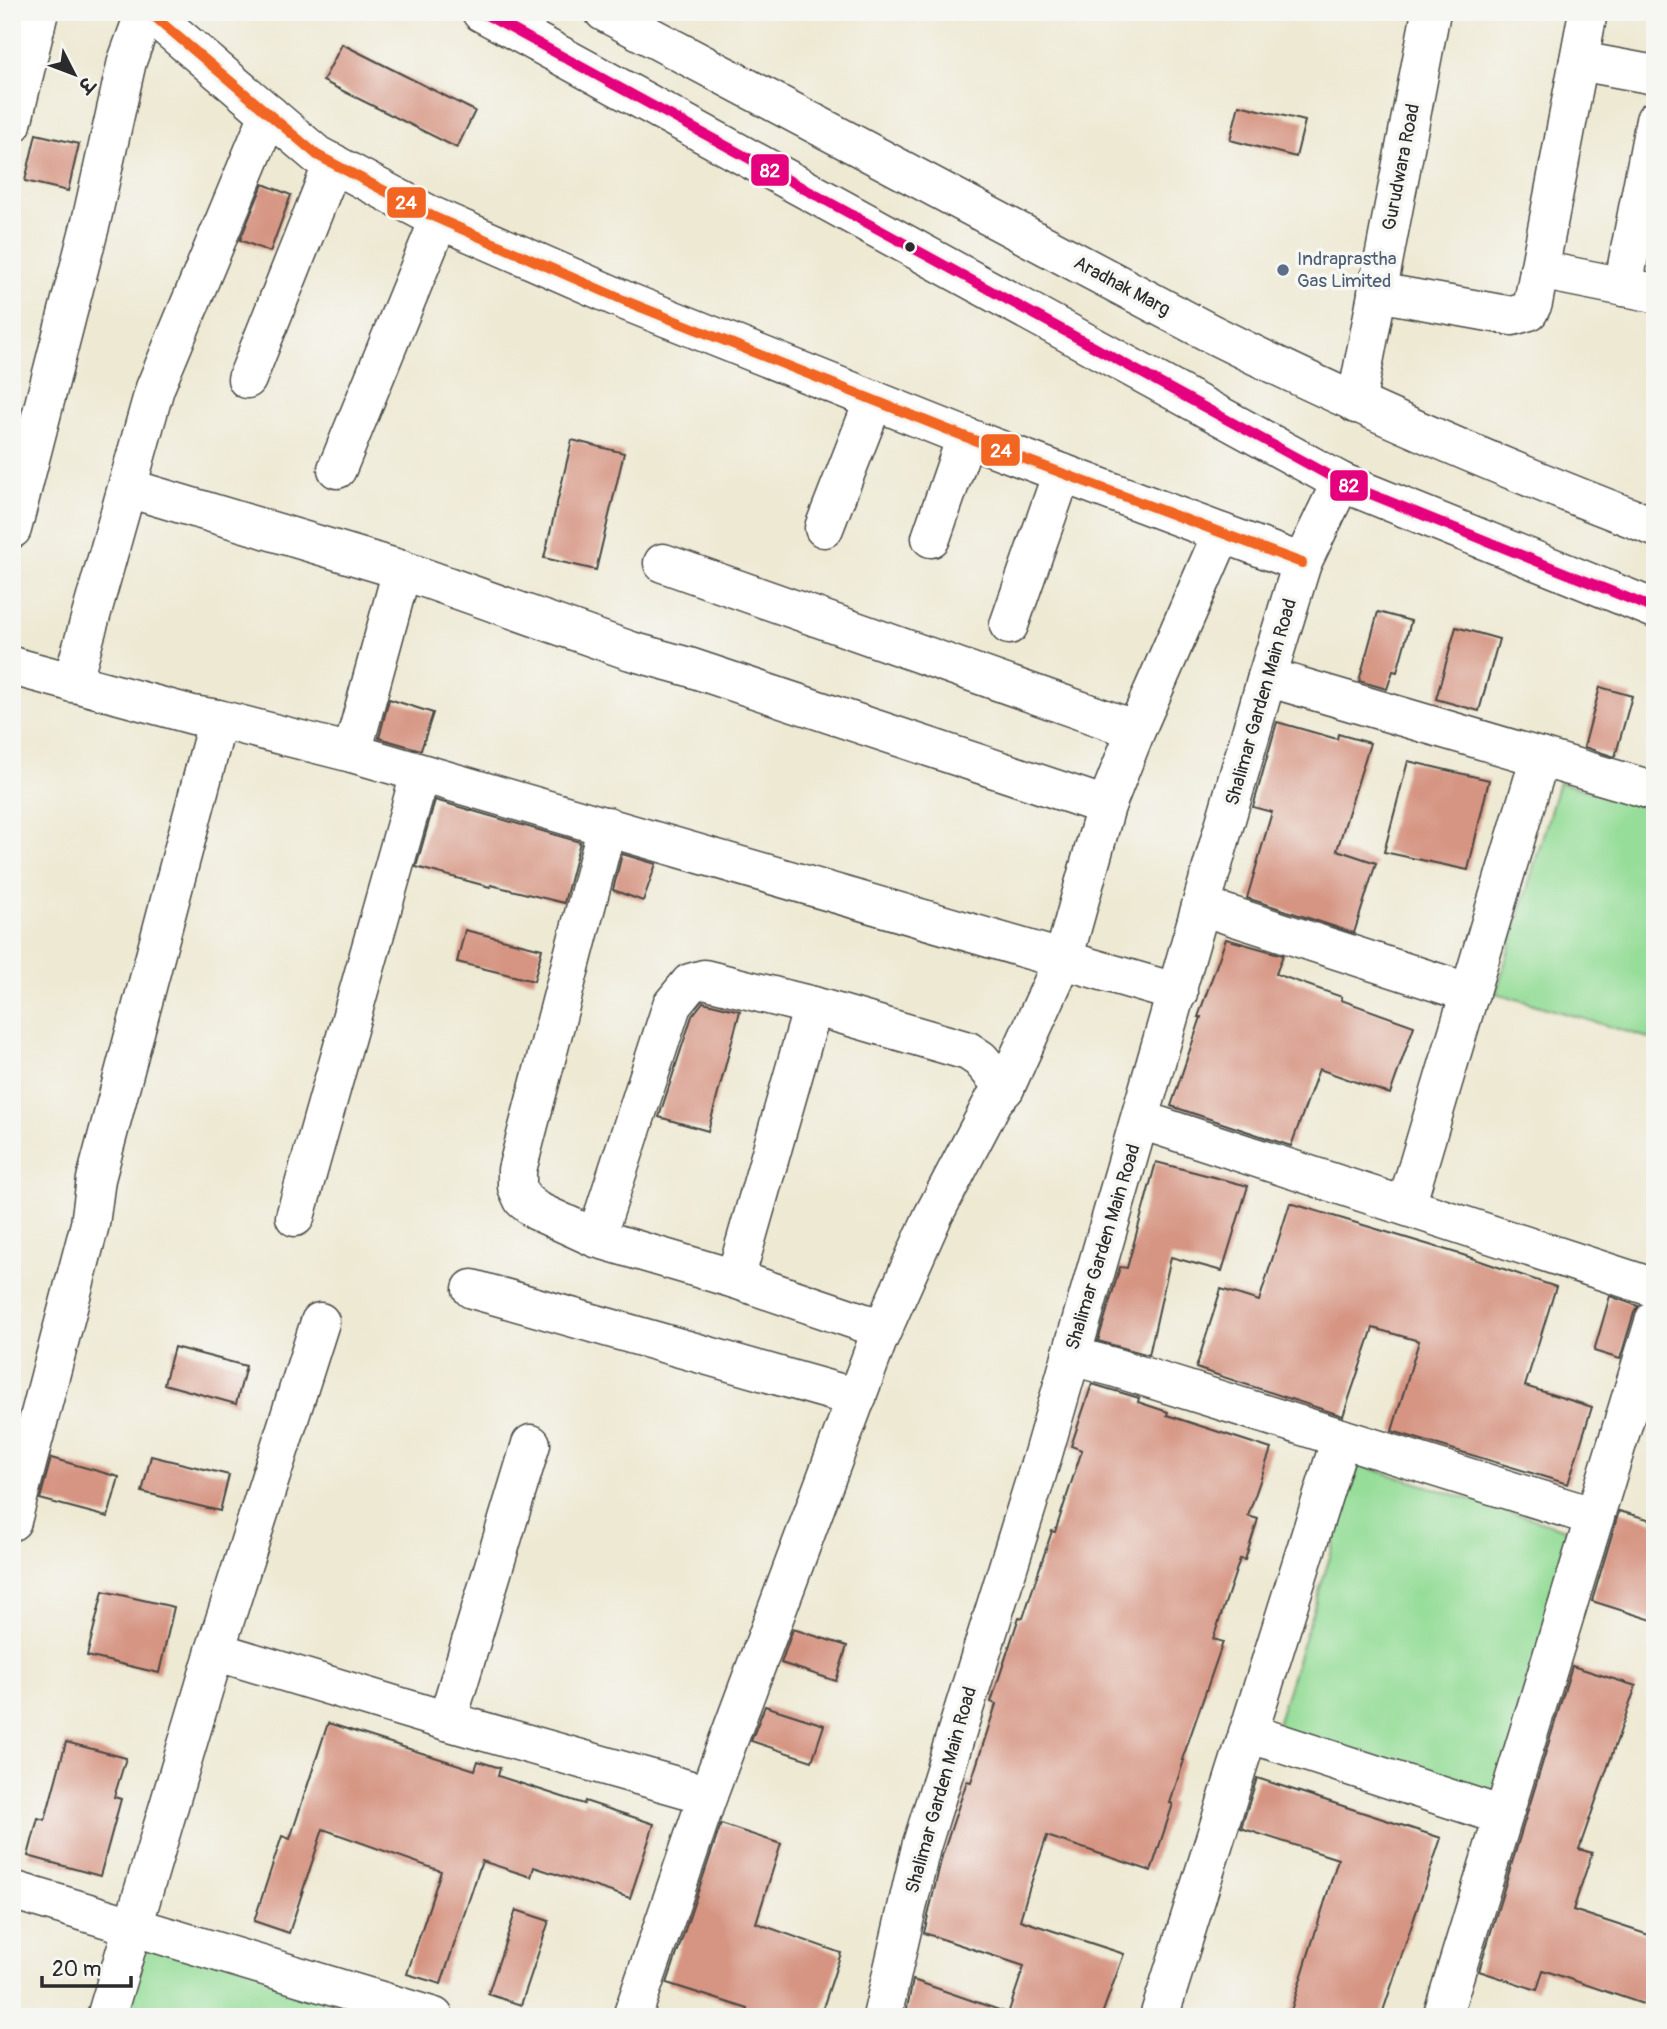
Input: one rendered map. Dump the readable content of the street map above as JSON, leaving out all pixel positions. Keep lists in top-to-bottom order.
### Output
{
  "streets": {
    "street": ["Gurudwara Road", "Aradhak Marg", "Shalimar Garden Main Road"]
  },
  "crossings": [
    ["Gurudwara Road", "Aradhak Marg"]
  ],
  "places": ["Indraprastha Gas Limited"],
  "lines": ["transit line 82", "transit line 24"],
  "scale_bar": "20 m",
  "north": "bottom right"
}
